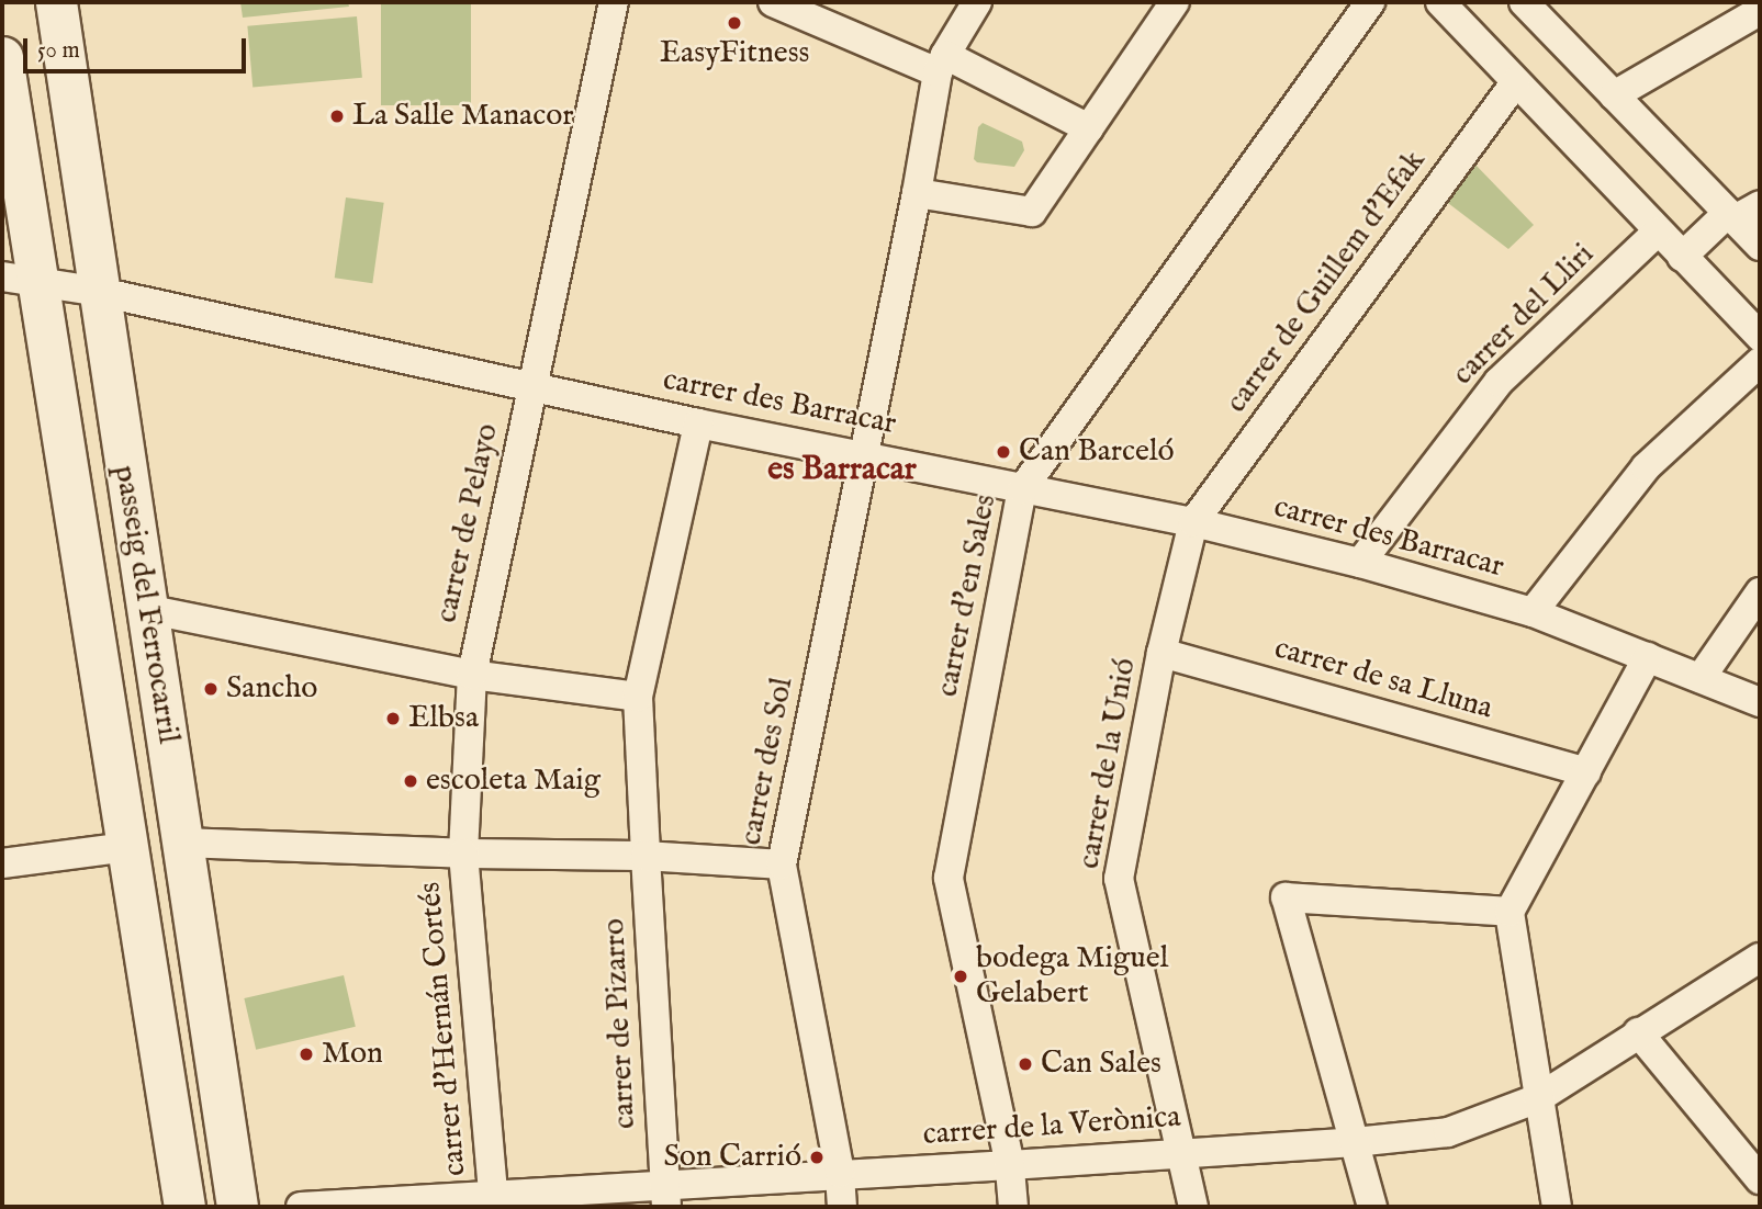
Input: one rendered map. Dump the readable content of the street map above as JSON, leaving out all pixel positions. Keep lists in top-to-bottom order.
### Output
{
  "streets": {
    "main road": ["passeig del Ferrocarril"],
    "street": [
      "carrer de Guillem d'Efak",
      "carrer del Lliri",
      "carrer des Barracar",
      "carrer de Pelayo",
      "carrer d'en Sales",
      "carrer de sa Lluna",
      "carrer des Sol",
      "carrer de la Unió",
      "carrer de Pizarro",
      "carrer d'Hernán Cortés",
      "carrer de la Verònica"
    ]
  },
  "crossings": [
    ["carrer de Guillem d'Efak", "carrer des Barracar"],
    ["carrer de Guillem d'Efak", "carrer de la Unió"],
    ["carrer del Lliri", "carrer des Barracar"],
    ["carrer des Barracar", "carrer de Pelayo"],
    ["carrer des Barracar", "carrer d'en Sales"],
    ["carrer des Barracar", "passeig del Ferrocarril"],
    ["carrer des Barracar", "carrer des Sol"],
    ["carrer des Barracar", "carrer de la Unió"],
    ["carrer des Barracar", "carrer de Pizarro"],
    ["carrer de Pelayo", "carrer d'Hernán Cortés"],
    ["carrer d'en Sales", "carrer de la Verònica"],
    ["carrer de sa Lluna", "carrer de la Unió"],
    ["carrer des Sol", "carrer de la Verònica"],
    ["carrer de la Unió", "carrer de la Verònica"],
    ["carrer de Pizarro", "carrer de la Verònica"],
    ["carrer d'Hernán Cortés", "carrer de la Verònica"]
  ],
  "districts": ["es Barracar"],
  "places": [
    "EasyFitness",
    "La Salle Manacor",
    "Can Barceló",
    "Sancho",
    "Elbsa",
    "escoleta Maig",
    "bodega Miguel Gelabert",
    "Mon",
    "Can Sales",
    "Son Carrió"
  ],
  "scale_bar": "50 m"
}
